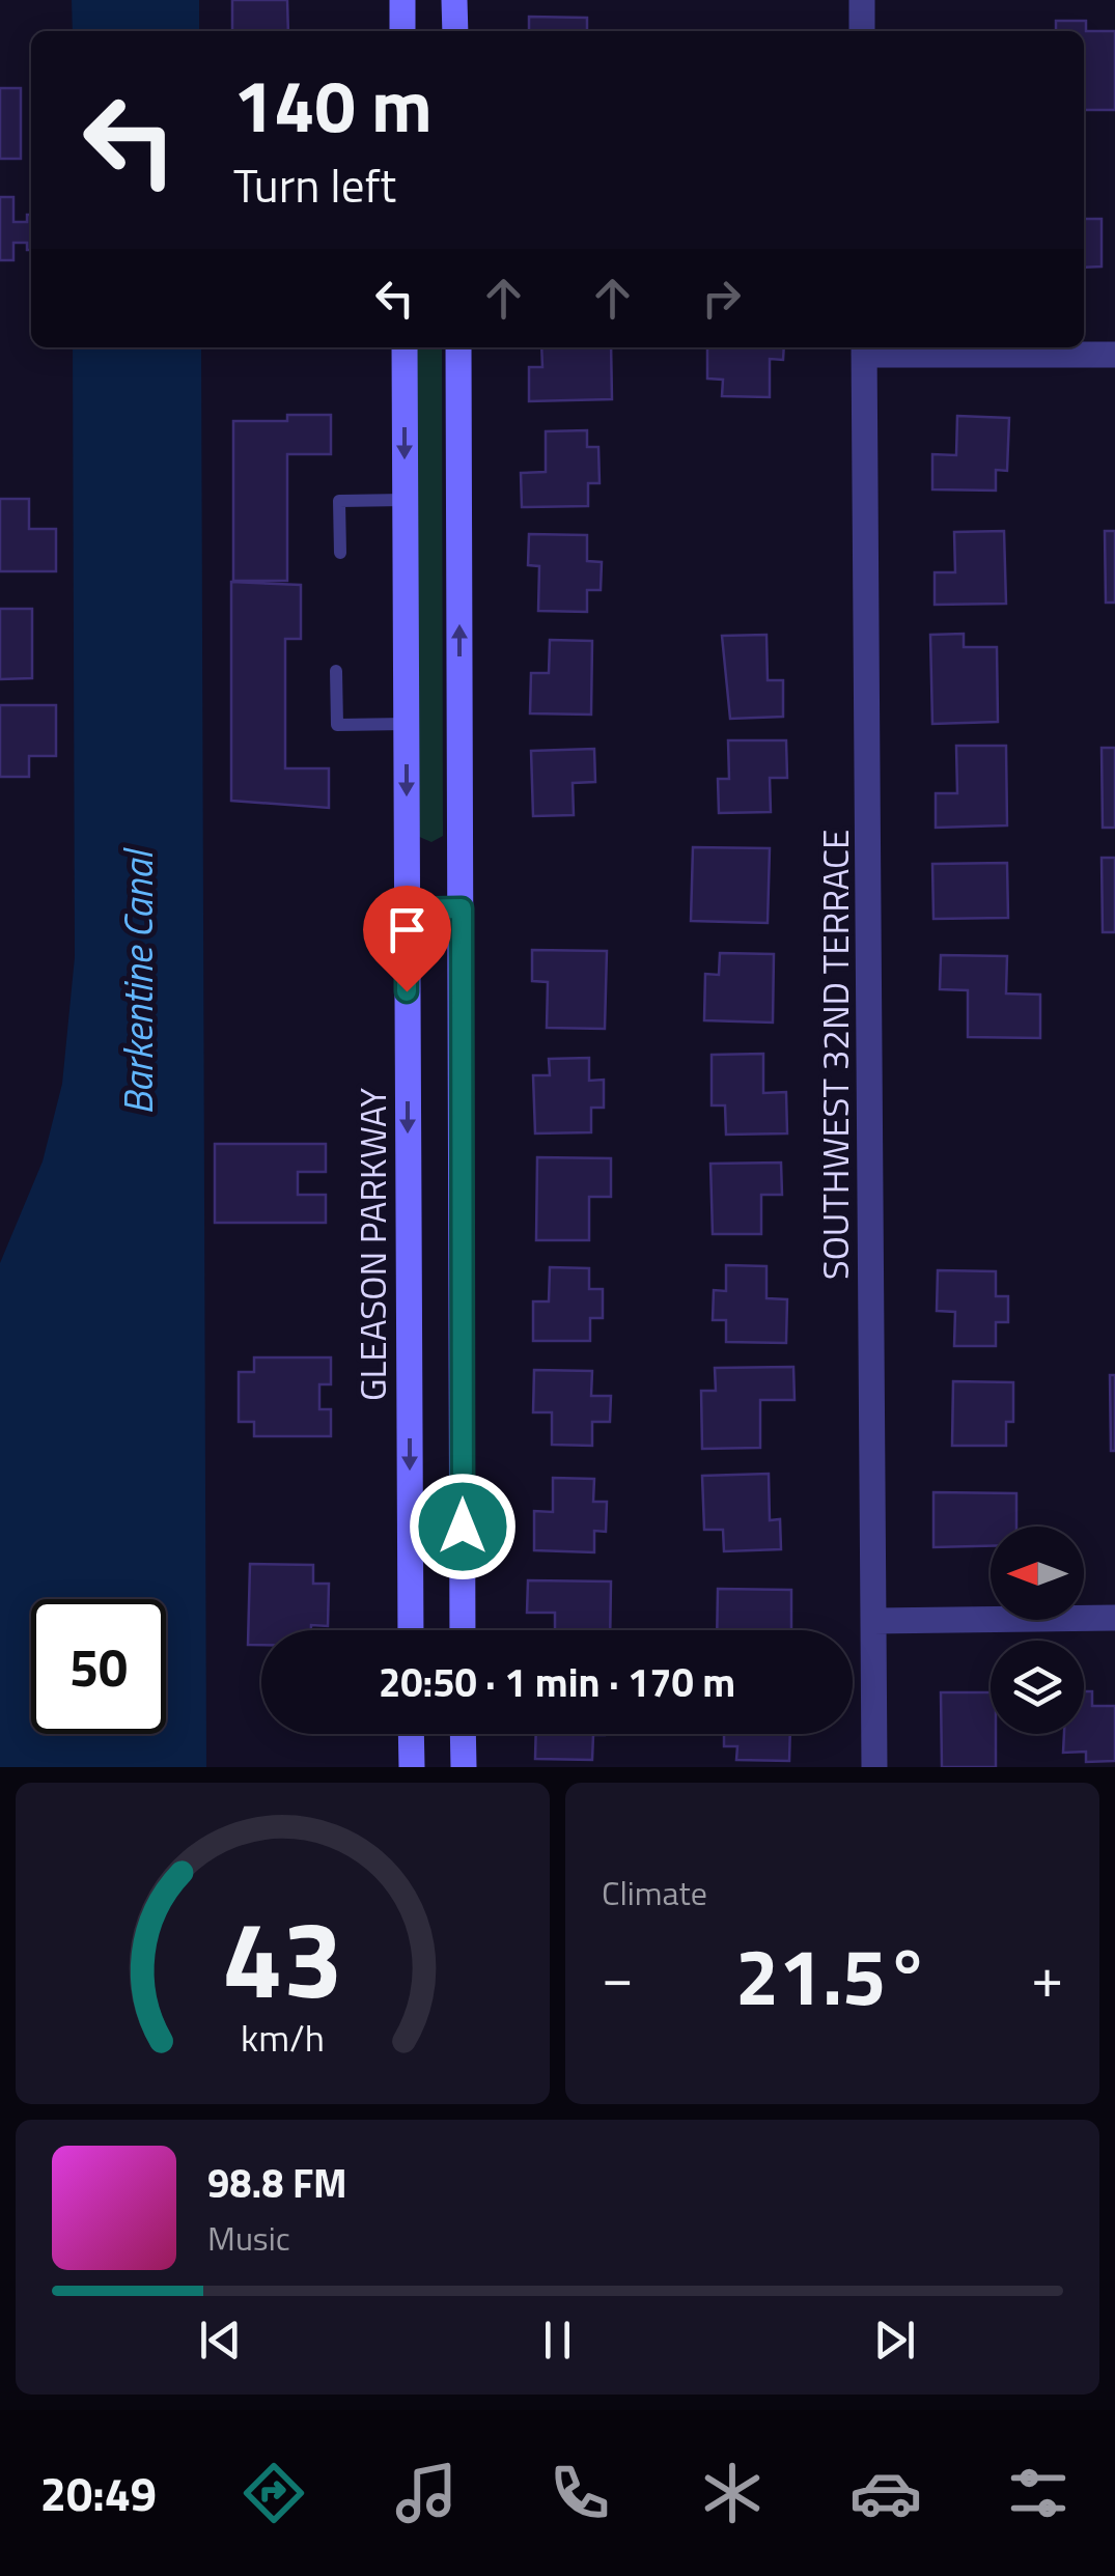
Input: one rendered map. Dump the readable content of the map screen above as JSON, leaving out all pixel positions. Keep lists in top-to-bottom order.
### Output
{
  "streets": {
    "main road": ["GLEASON PARKWAY"],
    "street": ["SOUTHWEST 32ND TERRACE"]
  },
  "water": ["Barkentine Canal"],
  "north": "left",
  "page": {
    "turn": ["140 m", "Turn left"],
    "limit": "50",
    "trip": "20:50 · 1 min · 170 m",
    "tile": "Climate",
    "heat": ["−", "21.5°", "+"],
    "song": ["98.8 FM", "Music"],
    "tabs": "20:49",
    "gauge": ["43", "km/h"]
  }
}
